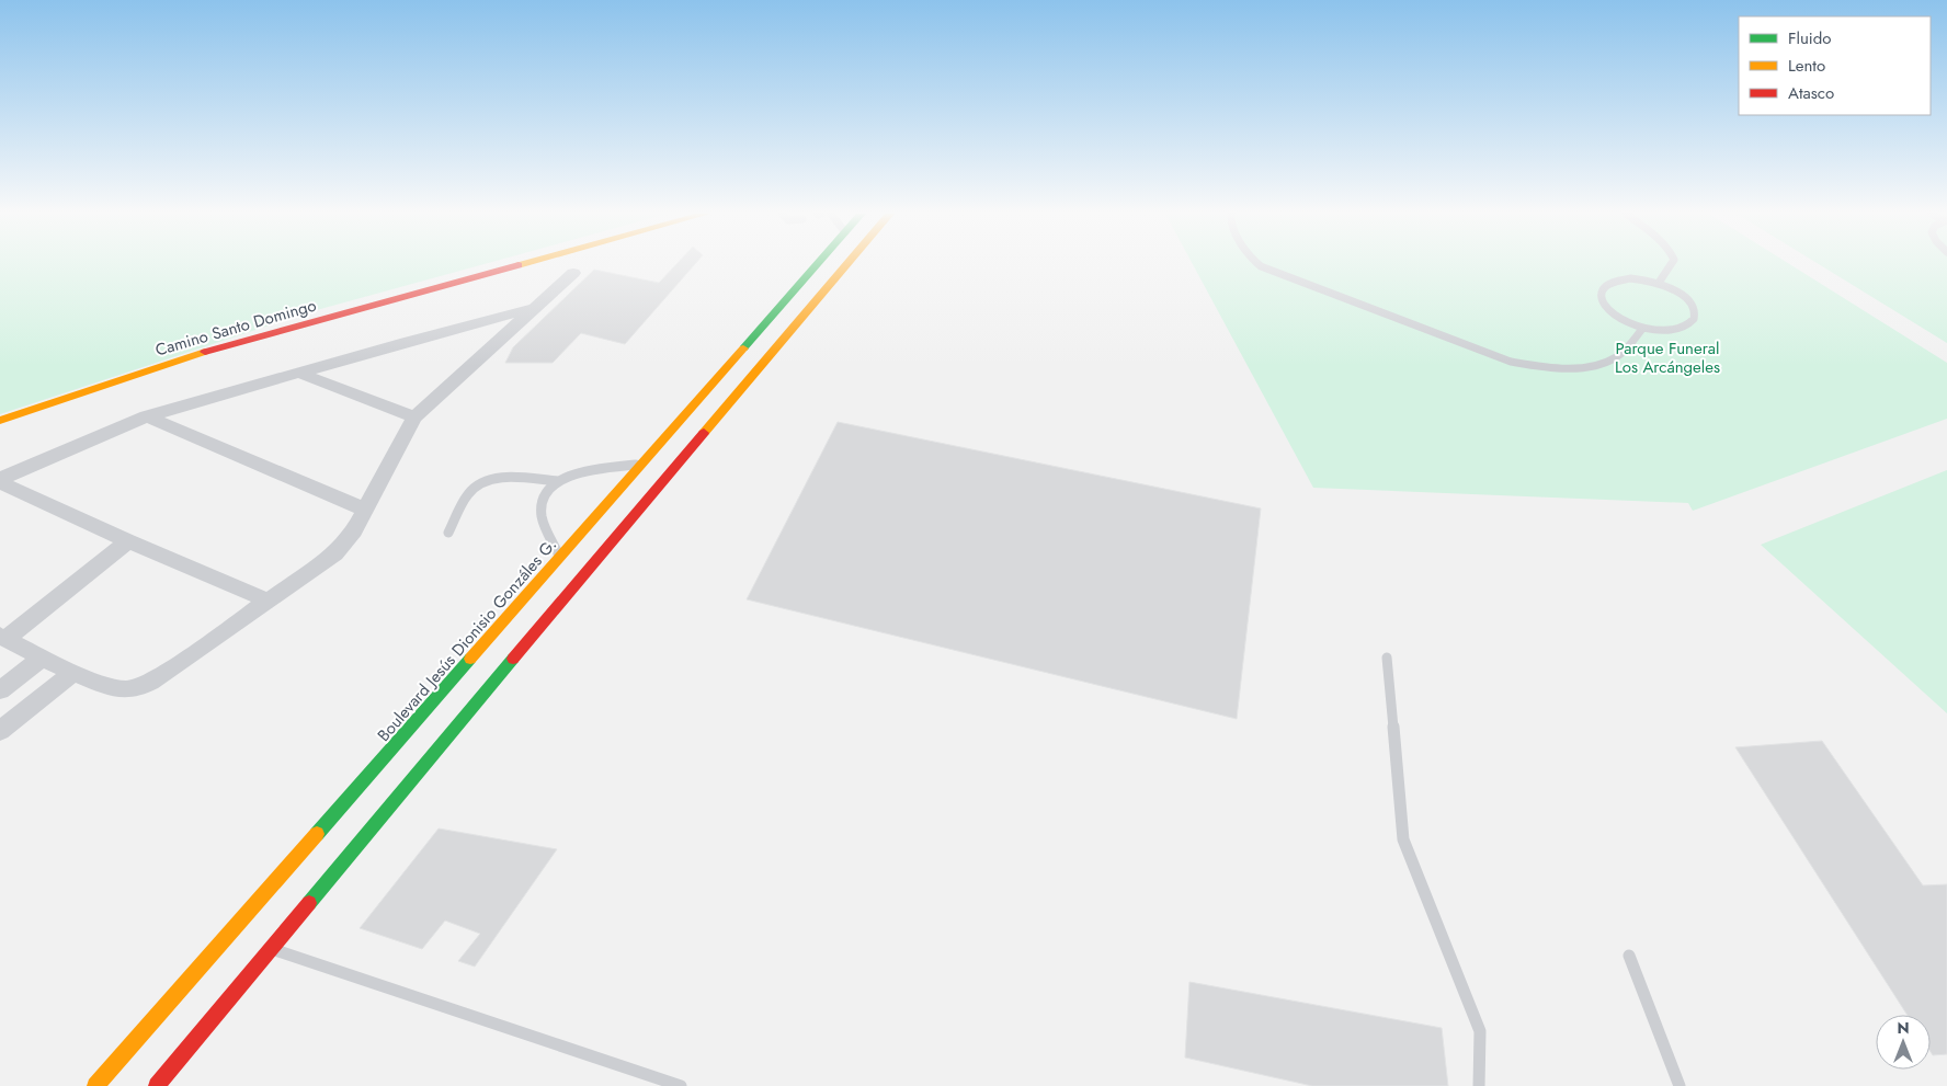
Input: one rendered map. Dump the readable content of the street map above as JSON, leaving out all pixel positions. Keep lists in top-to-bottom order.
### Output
{
  "streets": {
    "main road": ["Camino Santo Domingo", "Boulevard Jesús Dionisio Gonzáles G."]
  },
  "parks": ["Parque Funeral Los Arcángeles"],
  "legend": ["Fluido", "Lento", "Atasco"],
  "north": "top"
}
